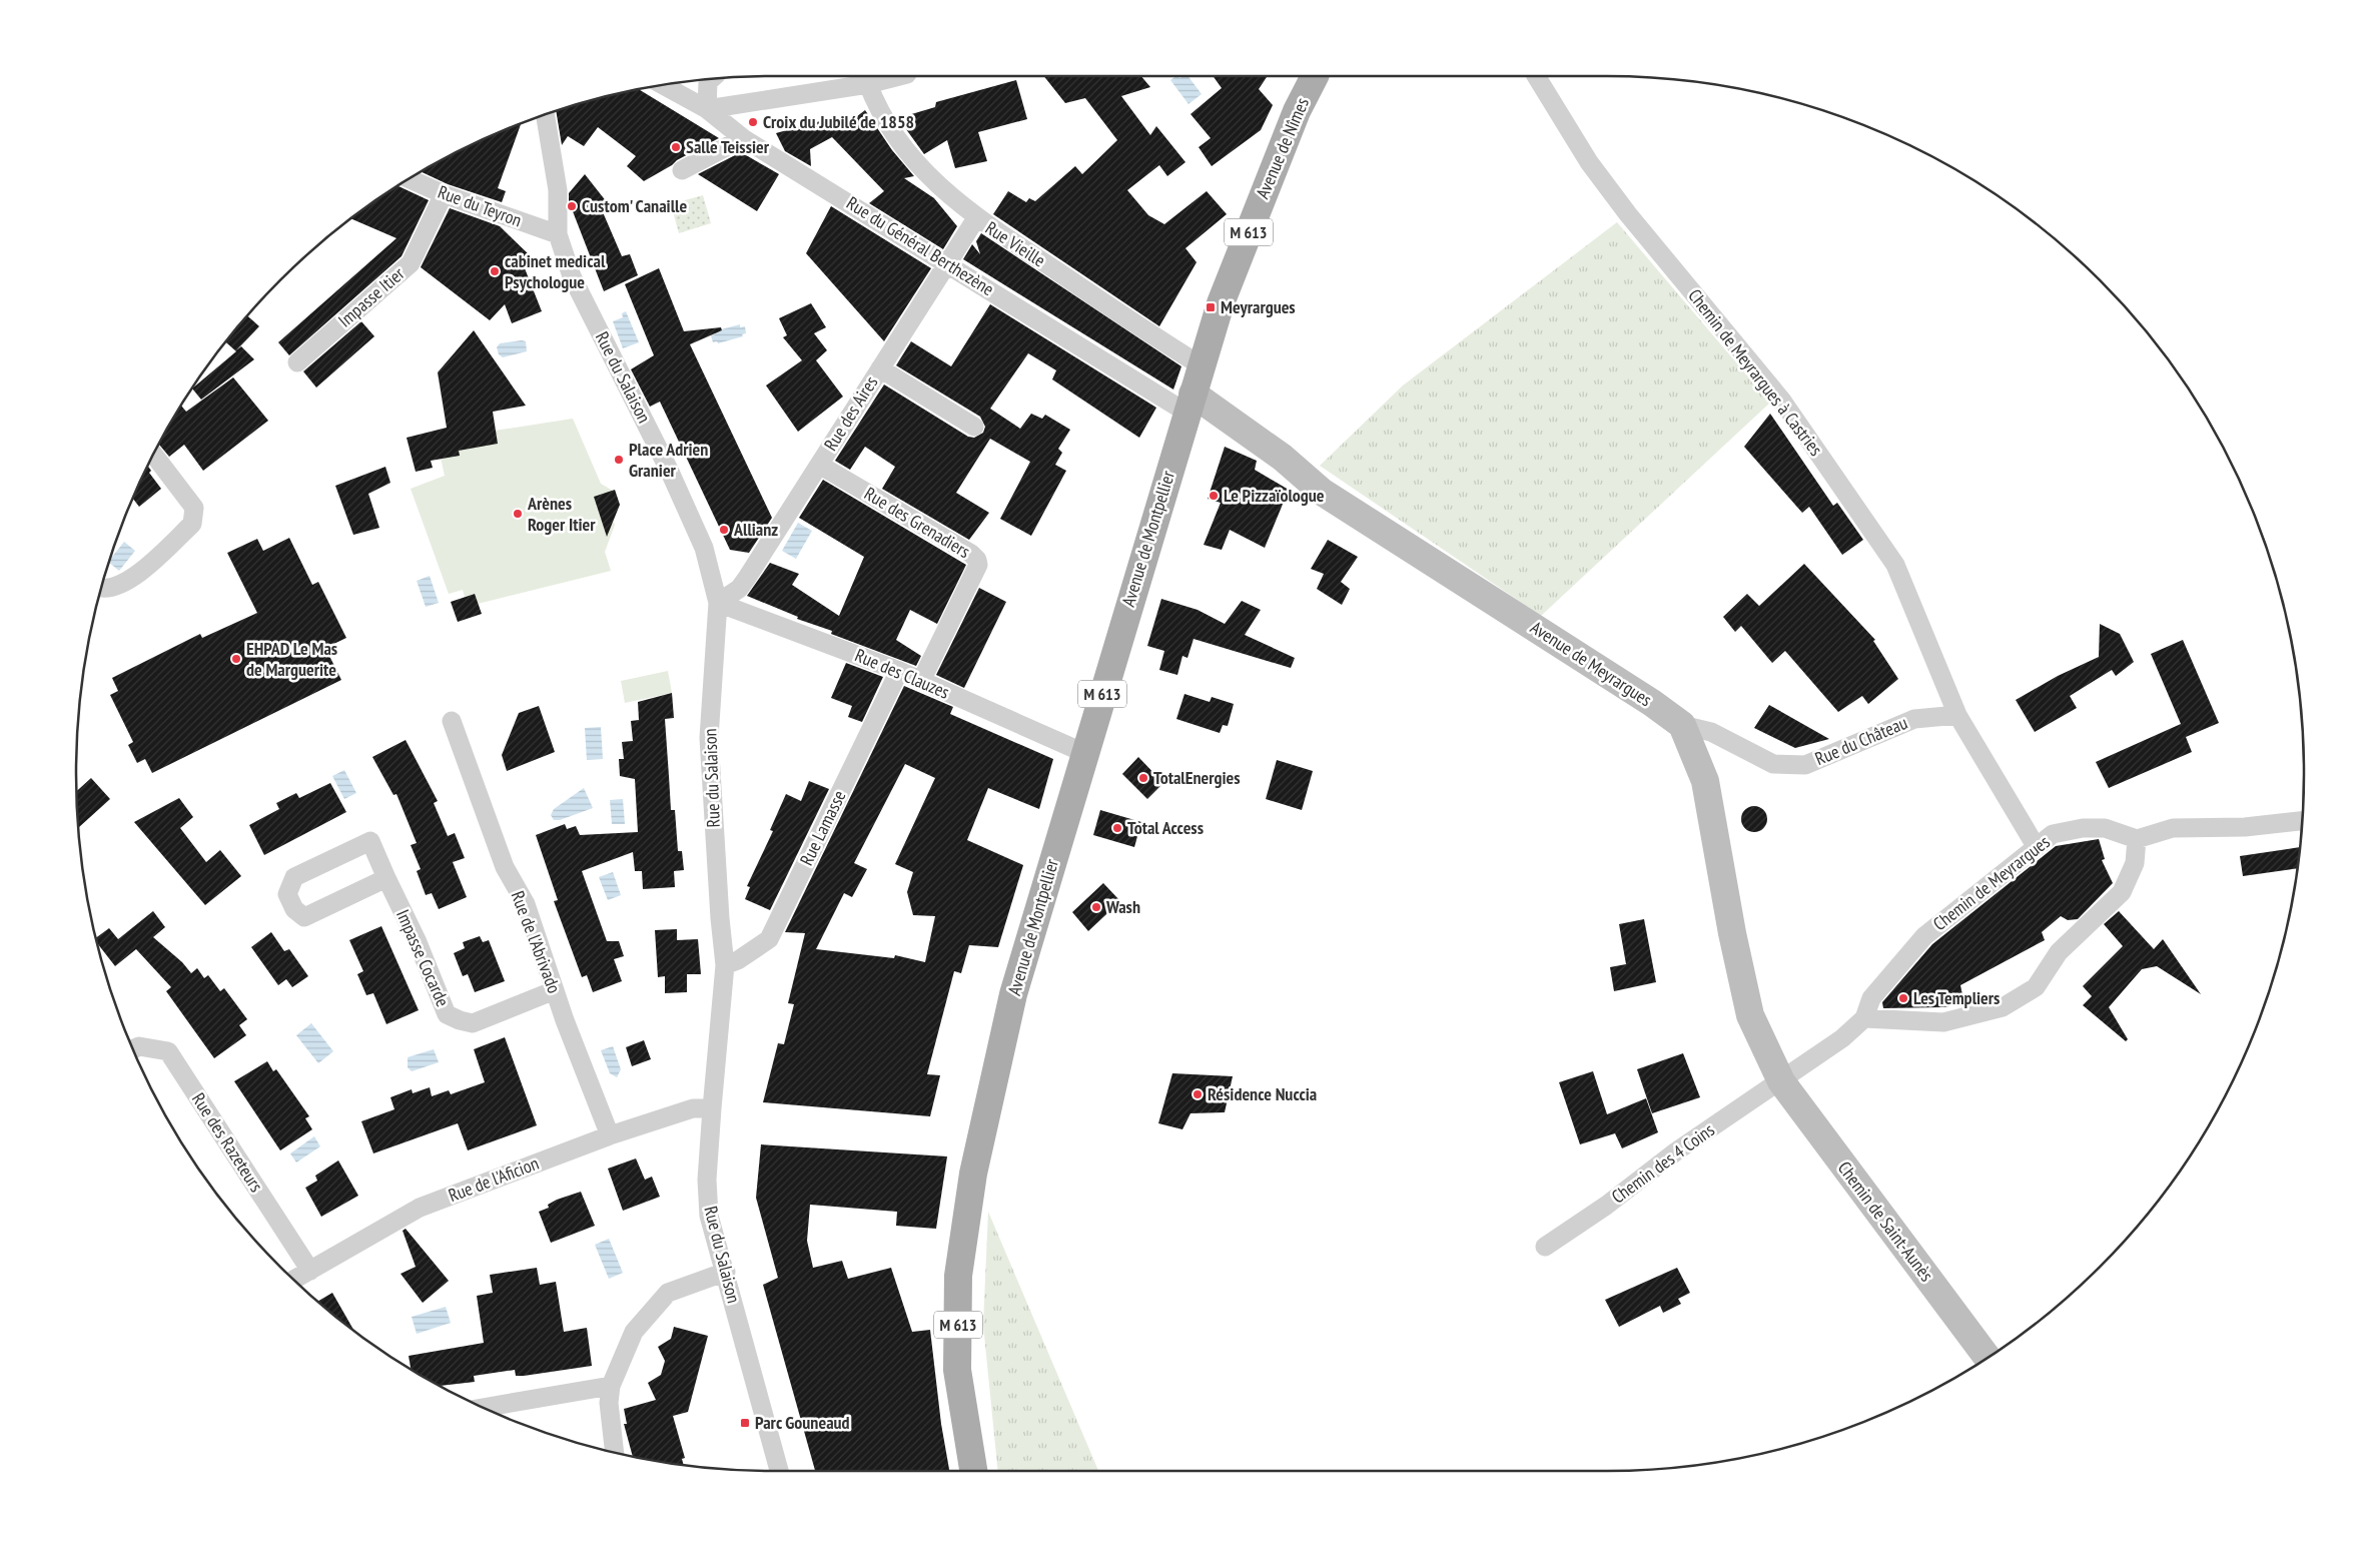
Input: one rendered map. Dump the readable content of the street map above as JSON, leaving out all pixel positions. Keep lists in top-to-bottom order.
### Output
{
  "streets": {
    "main road": ["Avenue de Nîmes", "M 613", "Avenue de Montpellier"],
    "street": [
      "Rue du Teyron",
      "Rue Vieille",
      "Rue du Général Berthezène",
      "Impasse Itier",
      "Chemin de Meyrargues à Castries",
      "Rue du Salaison",
      "Rue des Aires",
      "Rue des Grenadiers",
      "Avenue de Meyrargues",
      "Rue des Clauzes",
      "Rue du Château",
      "Rue Lamasse",
      "Chemin de Meyrargues",
      "Rue de l'Abrivado",
      "Impasse Cocarde",
      "Rue des Razeteurs",
      "Chemin des 4 Coins",
      "Rue de l'Aficion",
      "Chemin de Saint-Aunès"
    ]
  },
  "crossings": [
    ["Avenue de Nîmes", "Rue Vieille"],
    ["Avenue de Nîmes", "Rue du Général Berthezène"],
    ["Avenue de Nîmes", "Avenue de Montpellier"],
    ["Avenue de Nîmes", "Avenue de Meyrargues"],
    ["Rue du Teyron", "Impasse Itier"],
    ["Rue du Teyron", "Rue du Salaison"],
    ["Rue Vieille", "Rue des Aires"],
    ["Rue du Général Berthezène", "Rue des Aires"],
    ["Rue du Général Berthezène", "Avenue de Montpellier"],
    ["Rue du Général Berthezène", "Avenue de Meyrargues"],
    ["Chemin de Meyrargues à Castries", "Rue du Château"],
    ["Rue du Salaison", "Rue des Aires"],
    ["Rue du Salaison", "Rue des Clauzes"],
    ["Rue du Salaison", "Rue Lamasse"],
    ["Rue du Salaison", "Rue de l'Aficion"],
    ["Rue des Aires", "Rue des Grenadiers"],
    ["Rue des Aires", "Rue des Clauzes"],
    ["Rue des Grenadiers", "Rue des Clauzes"],
    ["Avenue de Montpellier", "Avenue de Meyrargues"],
    ["Avenue de Montpellier", "Rue des Clauzes"],
    ["Avenue de Meyrargues", "Rue du Château"],
    ["Rue des Clauzes", "Rue Lamasse"],
    ["Chemin de Meyrargues", "Chemin des 4 Coins"],
    ["Rue de l'Abrivado", "Impasse Cocarde"],
    ["Rue de l'Abrivado", "Rue de l'Aficion"],
    ["Rue des Razeteurs", "Rue de l'Aficion"],
    ["Chemin des 4 Coins", "Chemin de Saint-Aunès"]
  ],
  "places": {
    "other": [
      "Croix du Jubilé de 1858",
      "Salle Teissier",
      "Custom' Canaille",
      "cabinet medical Psychologue",
      "Place Adrien Granier",
      "Le Pizzaïologue",
      "Arènes Roger Itier",
      "Allianz",
      "EHPAD Le Mas de Marguerite",
      "TotalEnergies",
      "Total Access",
      "Wash",
      "Les Templiers",
      "Résidence Nuccia"
    ],
    "transit": ["Meyrargues", "Parc Gouneaud"]
  }
}
